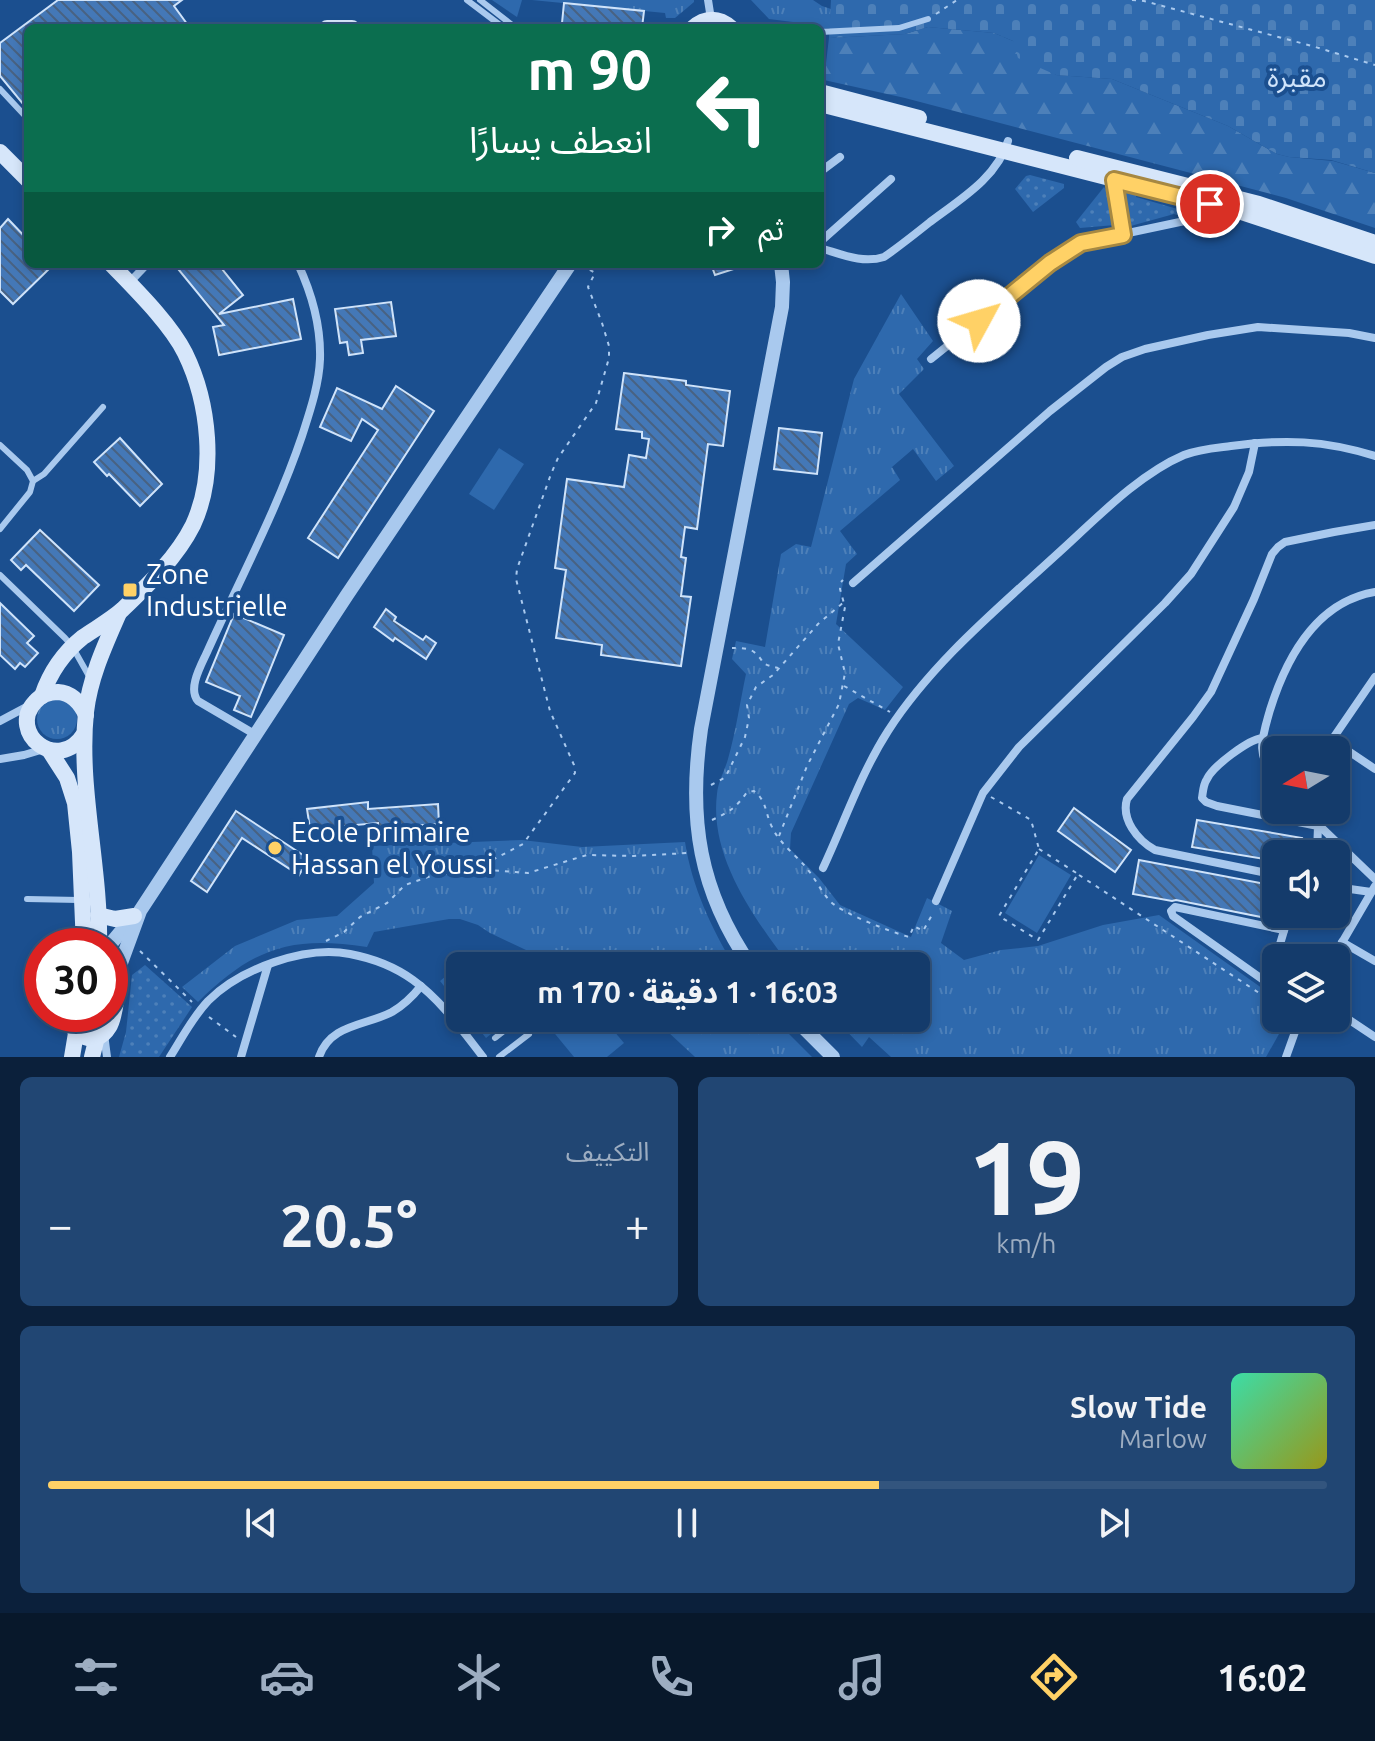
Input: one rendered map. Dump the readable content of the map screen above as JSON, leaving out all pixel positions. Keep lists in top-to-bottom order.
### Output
{
  "parks": ["مقبرة"],
  "places": {
    "transit": ["Zone Industrielle"],
    "other": ["Ecole primaire Hassan el Youssi"]
  },
  "north": "left",
  "page": {
    "turn": ["90 m", "انعطف يسارًا"],
    "then": "ثم",
    "limit": "30",
    "trip": "16:03 · 1 دقيقة · 170 m",
    "tile": [
      ["19", "km/h"],
      "التكييف"
    ],
    "heat": ["−", "20.5°", "+"],
    "song": ["Slow Tide", "Marlow"],
    "tabs": "16:02"
  }
}
